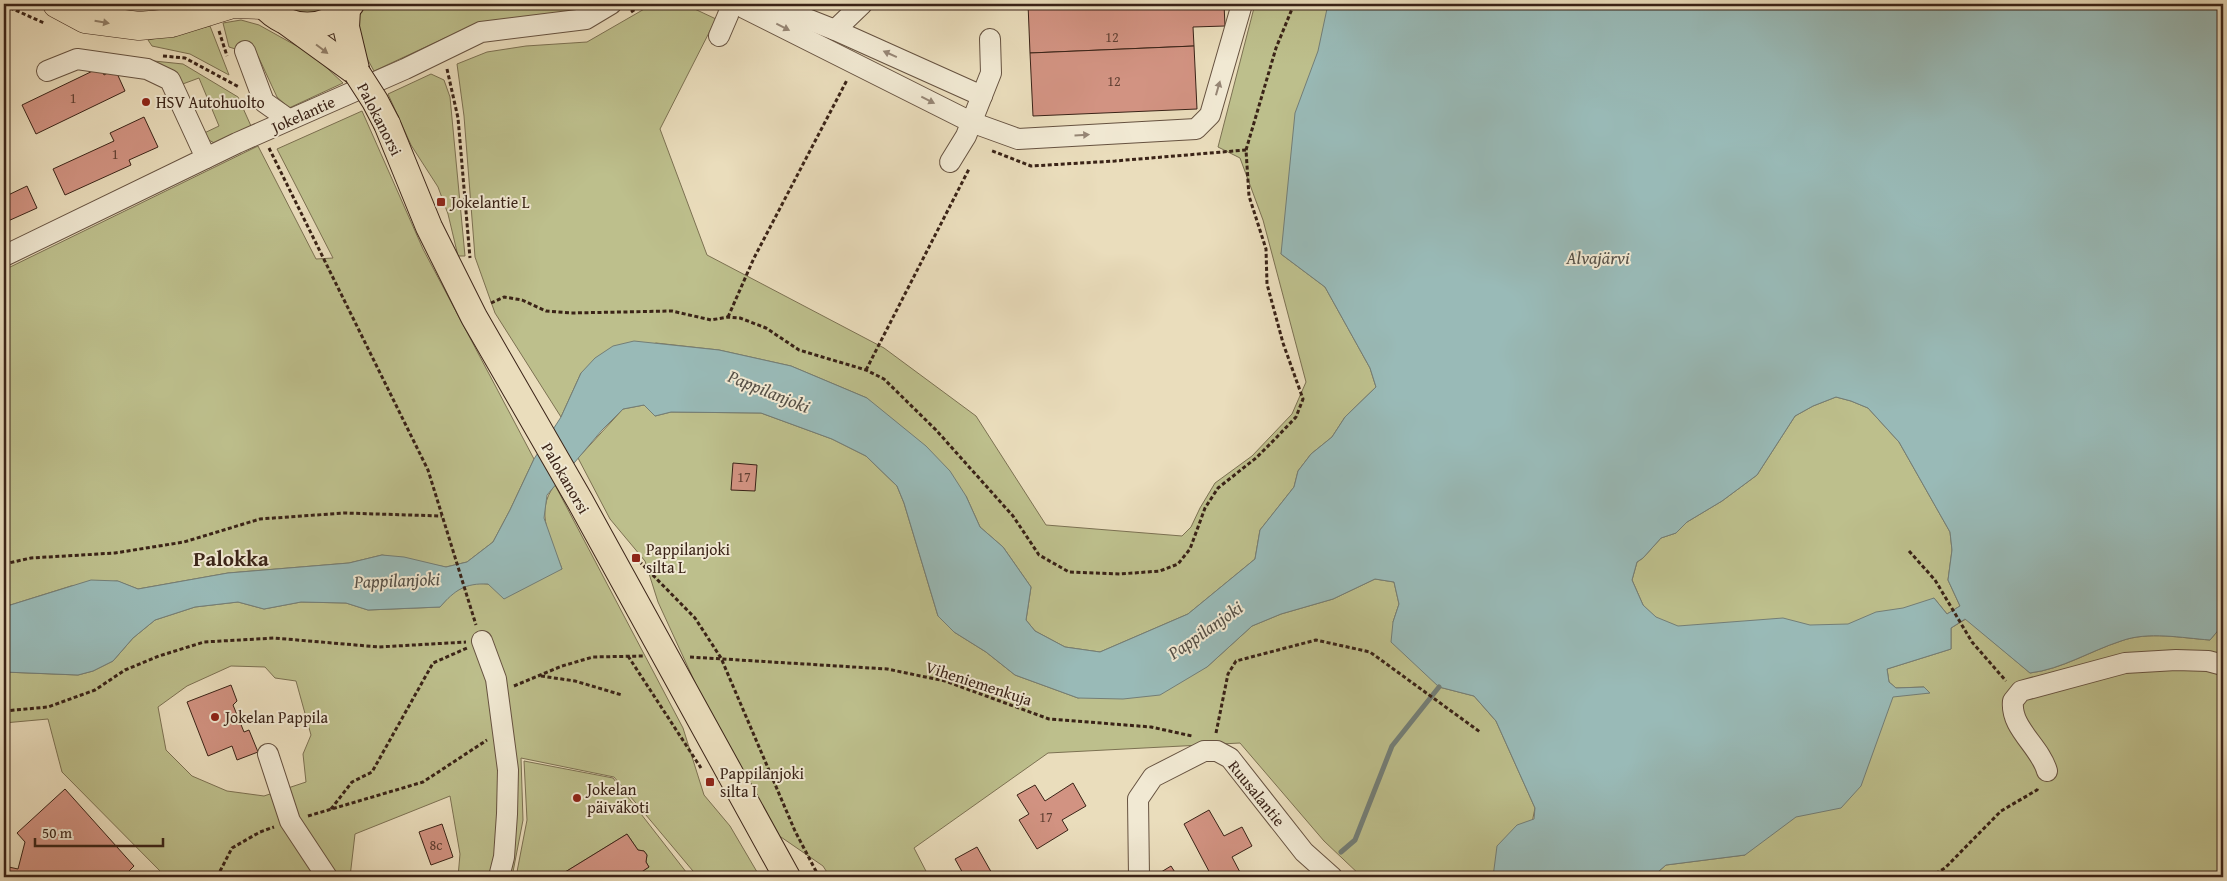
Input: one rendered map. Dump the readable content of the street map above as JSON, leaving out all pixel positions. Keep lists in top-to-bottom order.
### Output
{
  "streets": {
    "main road": ["Palokanorsi"],
    "street": ["Jokelantie", "Ruusalantie"],
    "path": ["Viheniemenkuja"]
  },
  "districts": ["Palokka"],
  "water": ["Alvajärvi", "Pappilanjoki"],
  "places": {
    "other": ["HSV Autohuolto", "Jokelan Pappila", "Jokelan päiväkoti"],
    "transit": ["Jokelantie L", "Pappilanjoki silta L", "Pappilanjoki silta I"]
  },
  "house_numbers": [
    "12",
    "12",
    "1",
    "1",
    "17",
    "17",
    "8c"
  ],
  "scale_bar": "50 m"
}
